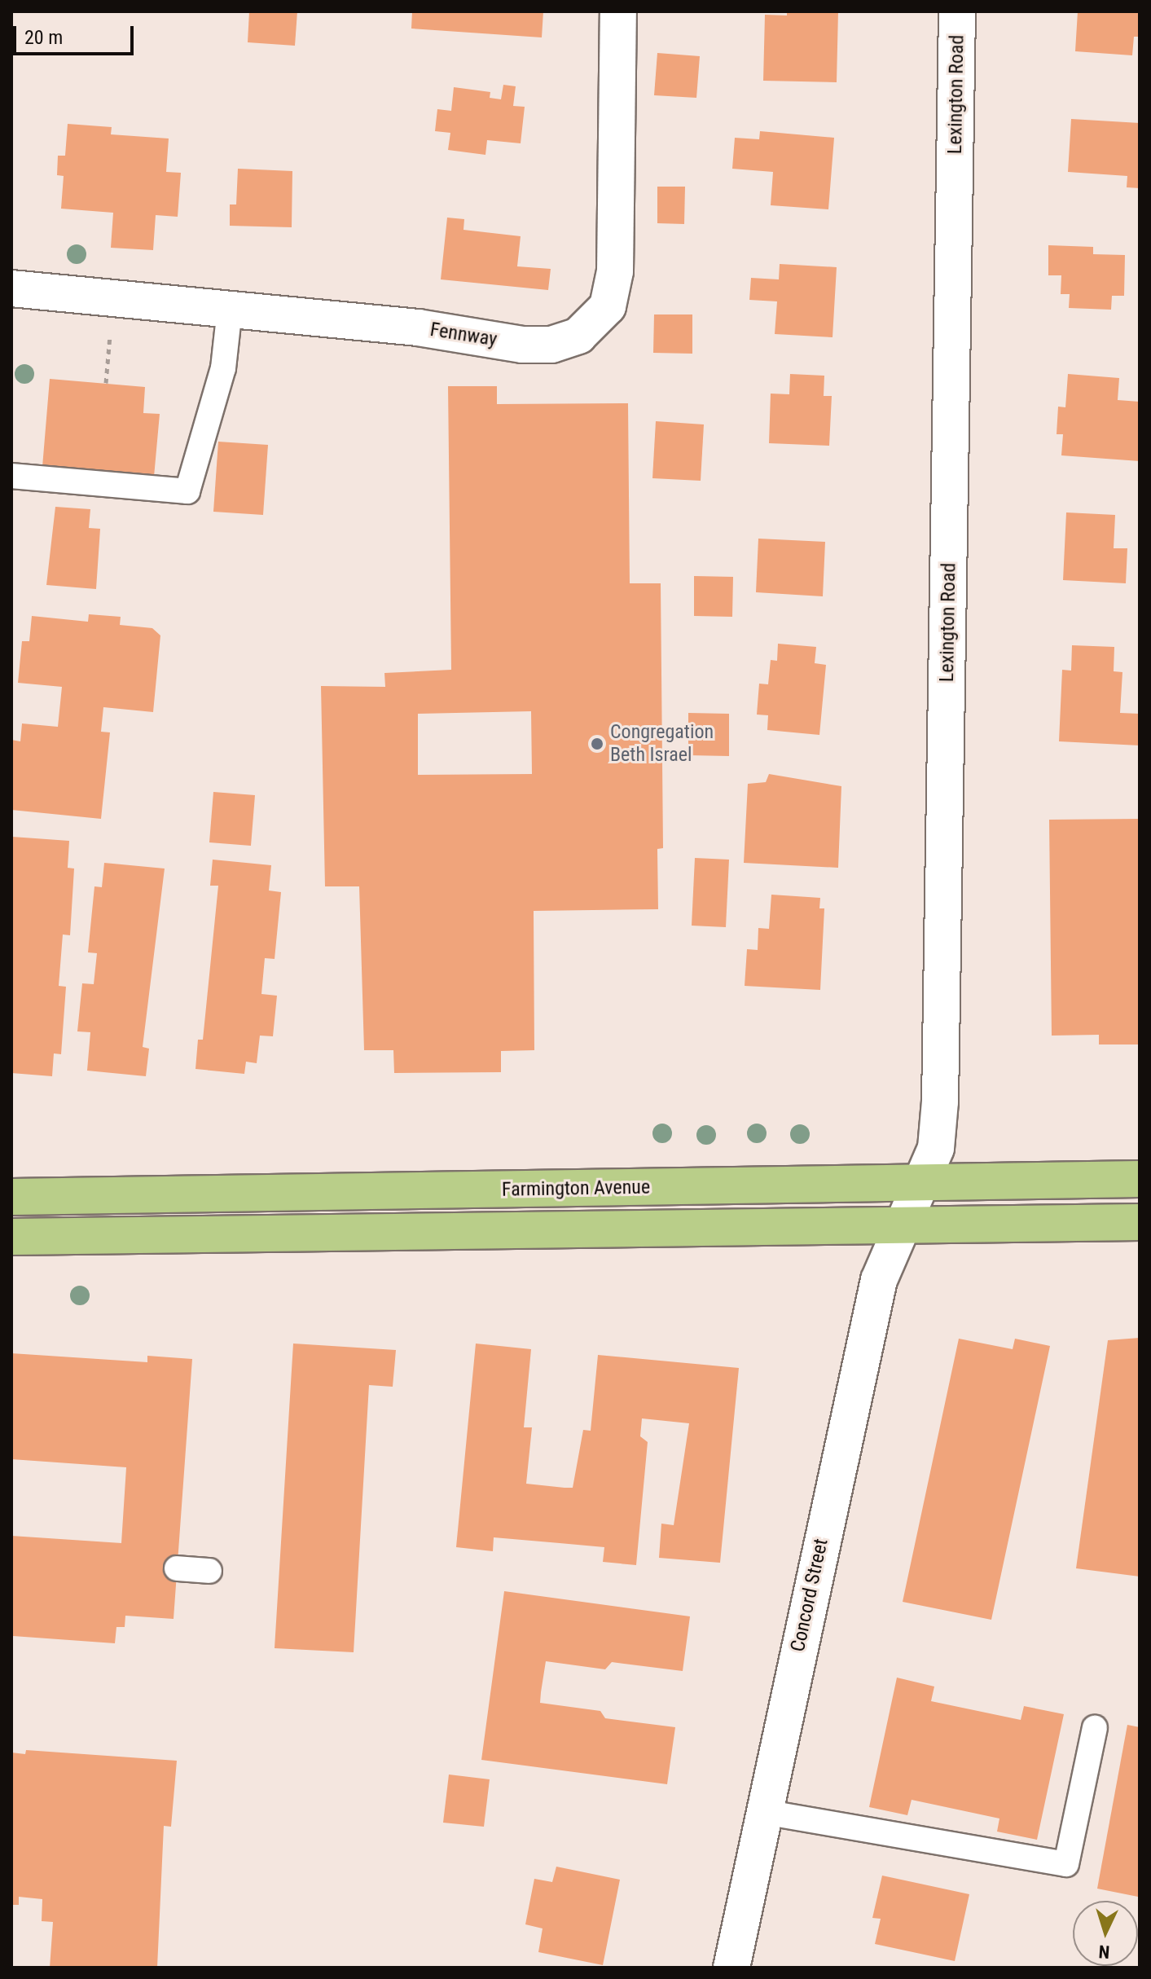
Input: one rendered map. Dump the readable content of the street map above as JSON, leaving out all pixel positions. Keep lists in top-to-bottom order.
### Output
{
  "streets": {
    "main road": ["Farmington Avenue"],
    "street": ["Lexington Road", "Fennway", "Concord Street"]
  },
  "crossings": [
    ["Lexington Road", "Farmington Avenue"],
    ["Lexington Road", "Concord Street"],
    ["Farmington Avenue", "Concord Street"]
  ],
  "places": ["Congregation Beth Israel"],
  "scale_bar": "20 m",
  "north": "bottom"
}
